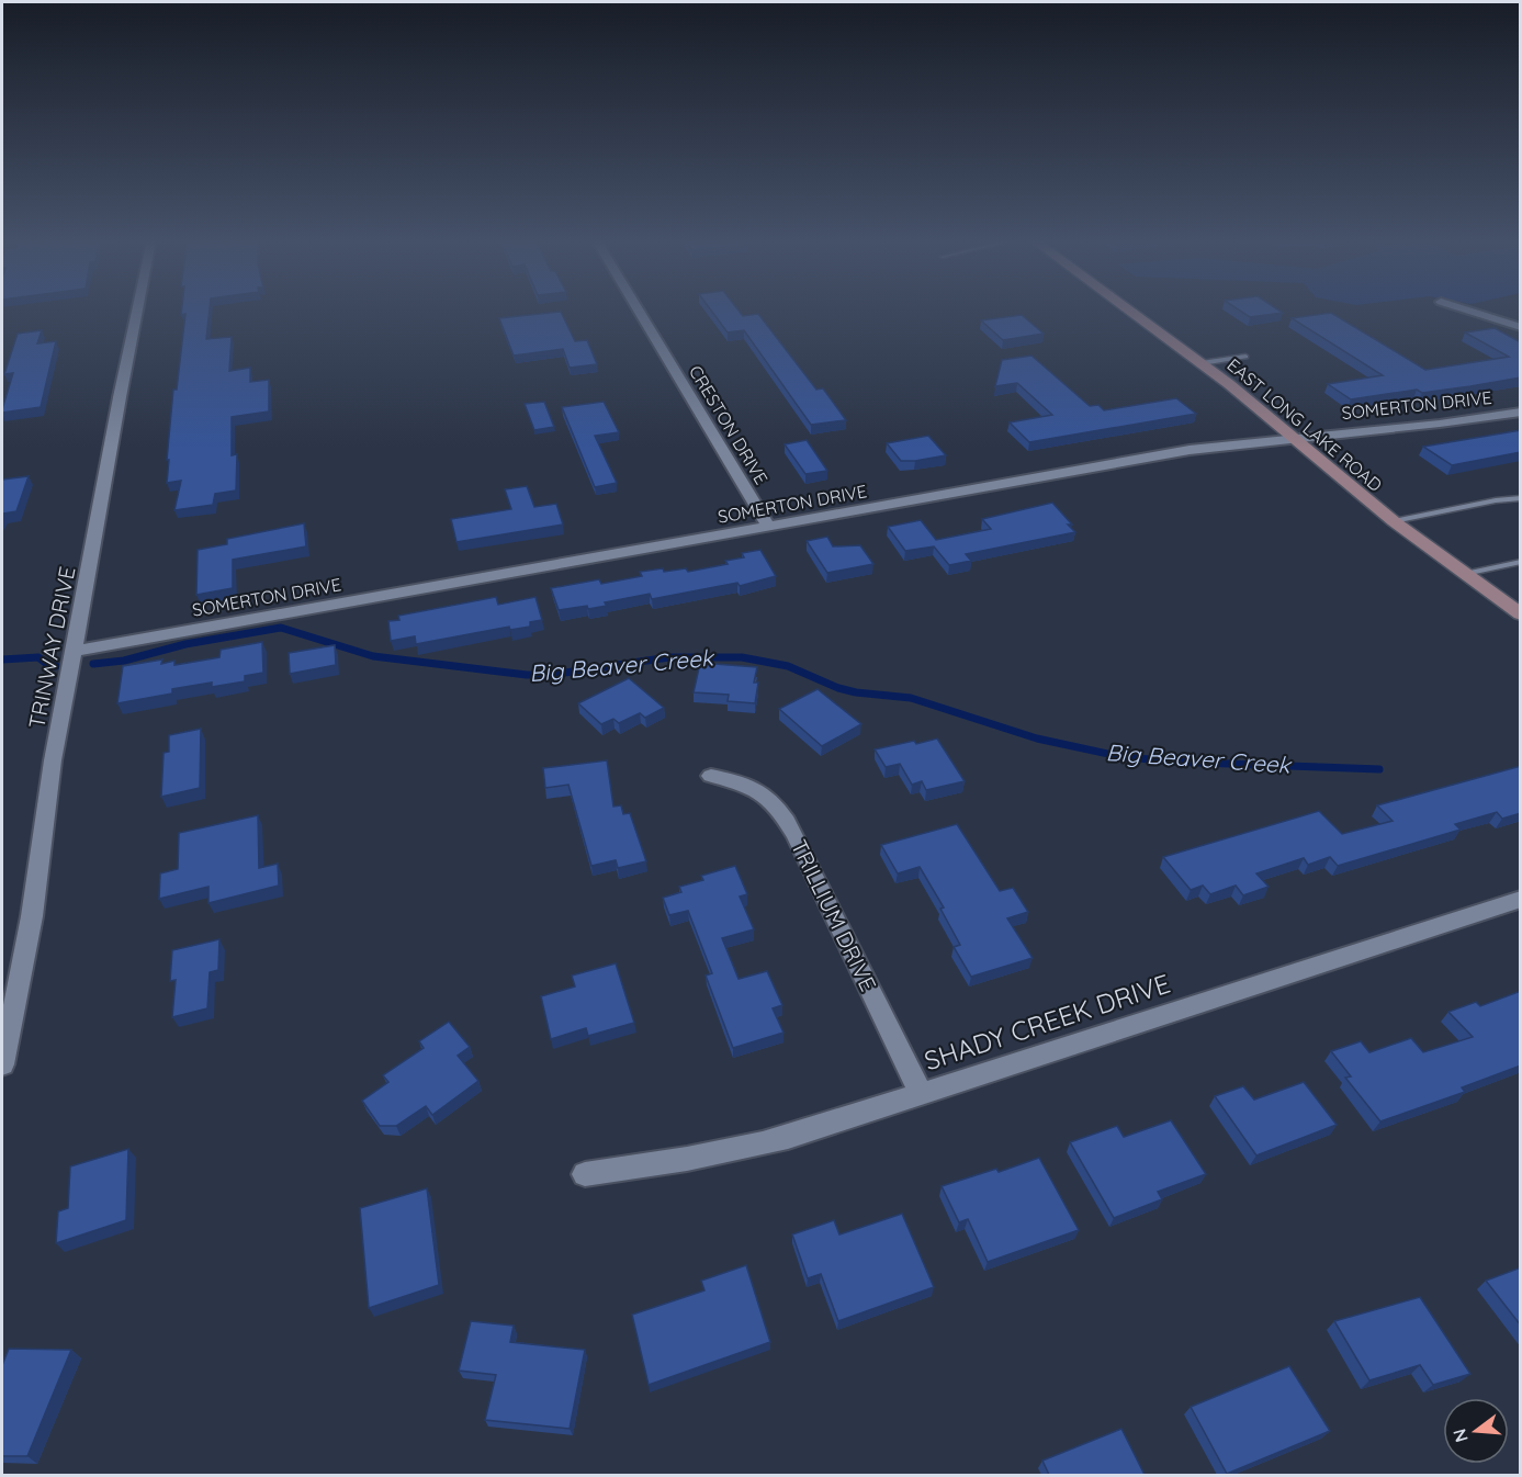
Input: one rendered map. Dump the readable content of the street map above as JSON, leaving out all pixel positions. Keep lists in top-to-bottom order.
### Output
{
  "streets": {
    "main road": ["EAST LONG LAKE ROAD"],
    "street": [
      "SOMERTON DRIVE",
      "CRESTON DRIVE",
      "TRINWAY DRIVE",
      "TRILLIUM DRIVE",
      "SHADY CREEK DRIVE"
    ]
  },
  "crossings": [
    ["SOMERTON DRIVE", "CRESTON DRIVE"],
    ["SOMERTON DRIVE", "EAST LONG LAKE ROAD"],
    ["SOMERTON DRIVE", "TRINWAY DRIVE"],
    ["TRILLIUM DRIVE", "SHADY CREEK DRIVE"]
  ],
  "water": ["Big Beaver Creek"],
  "north": "left"
}
